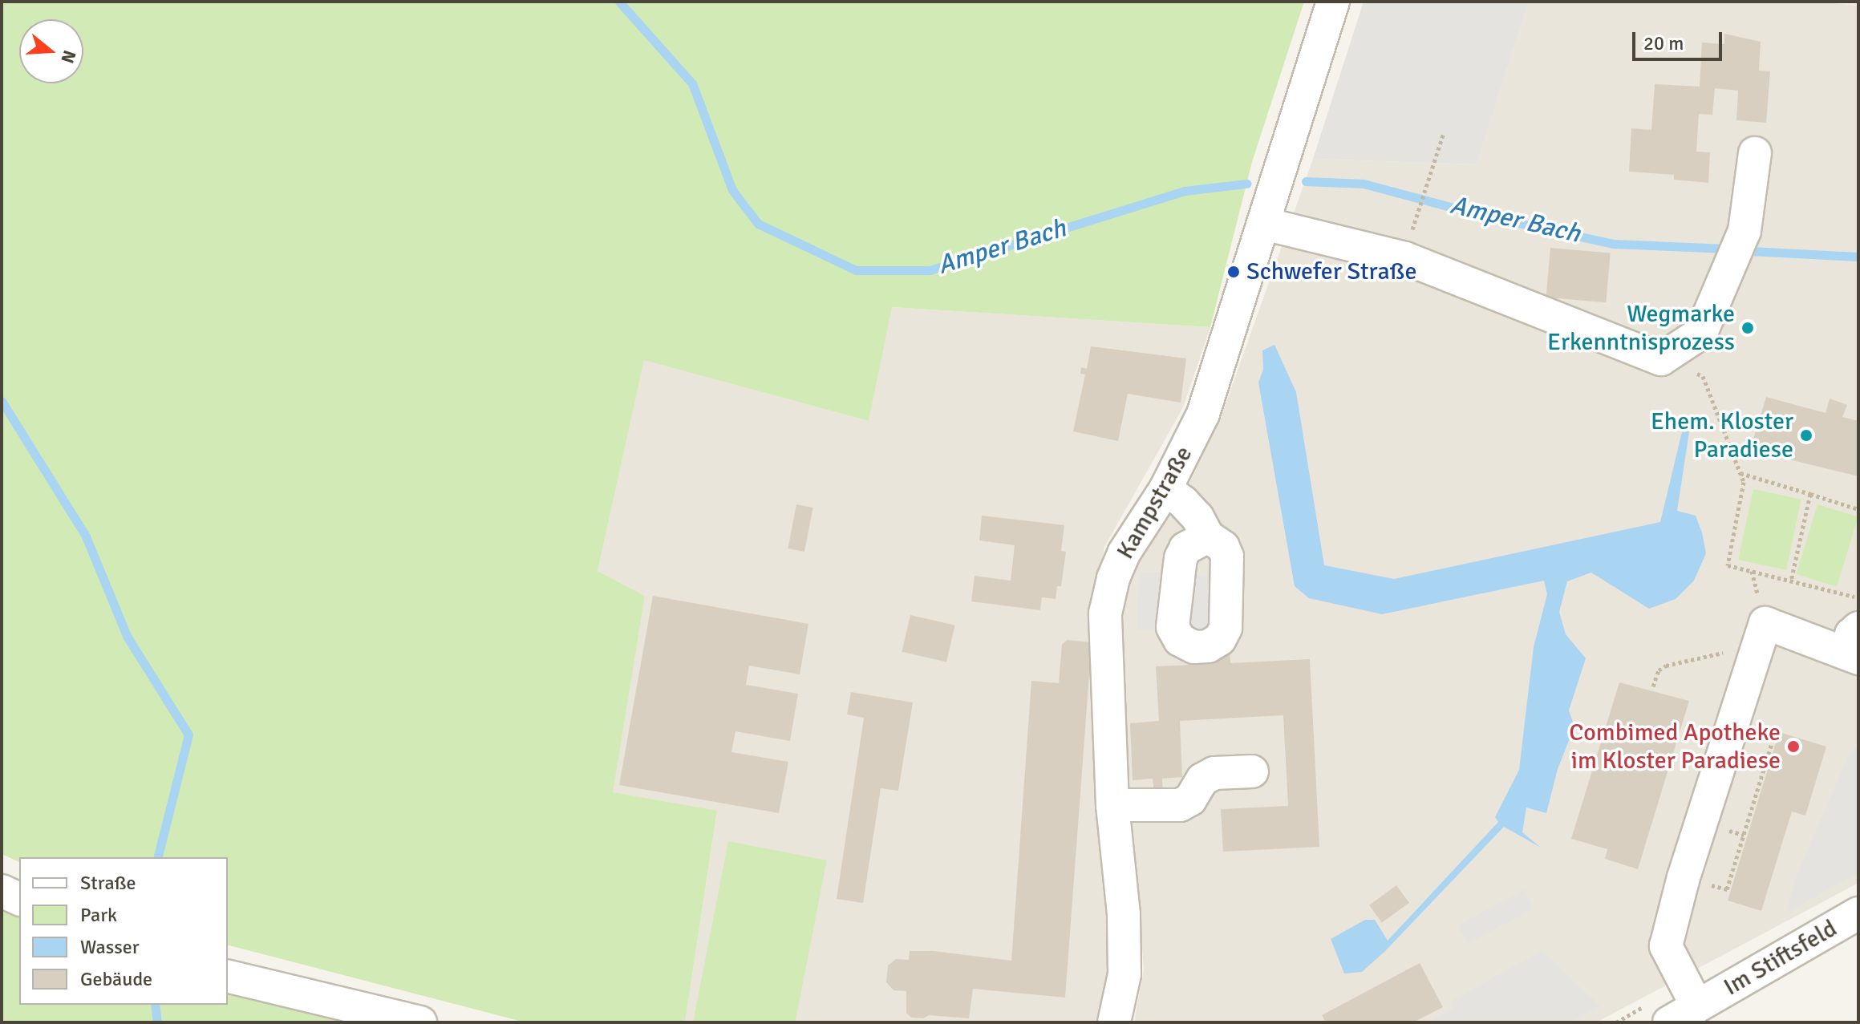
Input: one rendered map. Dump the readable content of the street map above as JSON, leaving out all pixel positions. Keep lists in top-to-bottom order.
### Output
{
  "streets": {
    "street": ["Kampstraße", "Im Stiftsfeld"]
  },
  "water": ["Amper Bach"],
  "places": [
    "Schwefer Straße",
    "Wegmarke Erkenntnisprozess",
    "Ehem. Kloster Paradiese",
    "Combimed Apotheke im Kloster Paradiese"
  ],
  "legend": [
    "Straße",
    "Park",
    "Wasser",
    "Gebäude"
  ],
  "scale_bar": "20 m",
  "north": "right"
}
